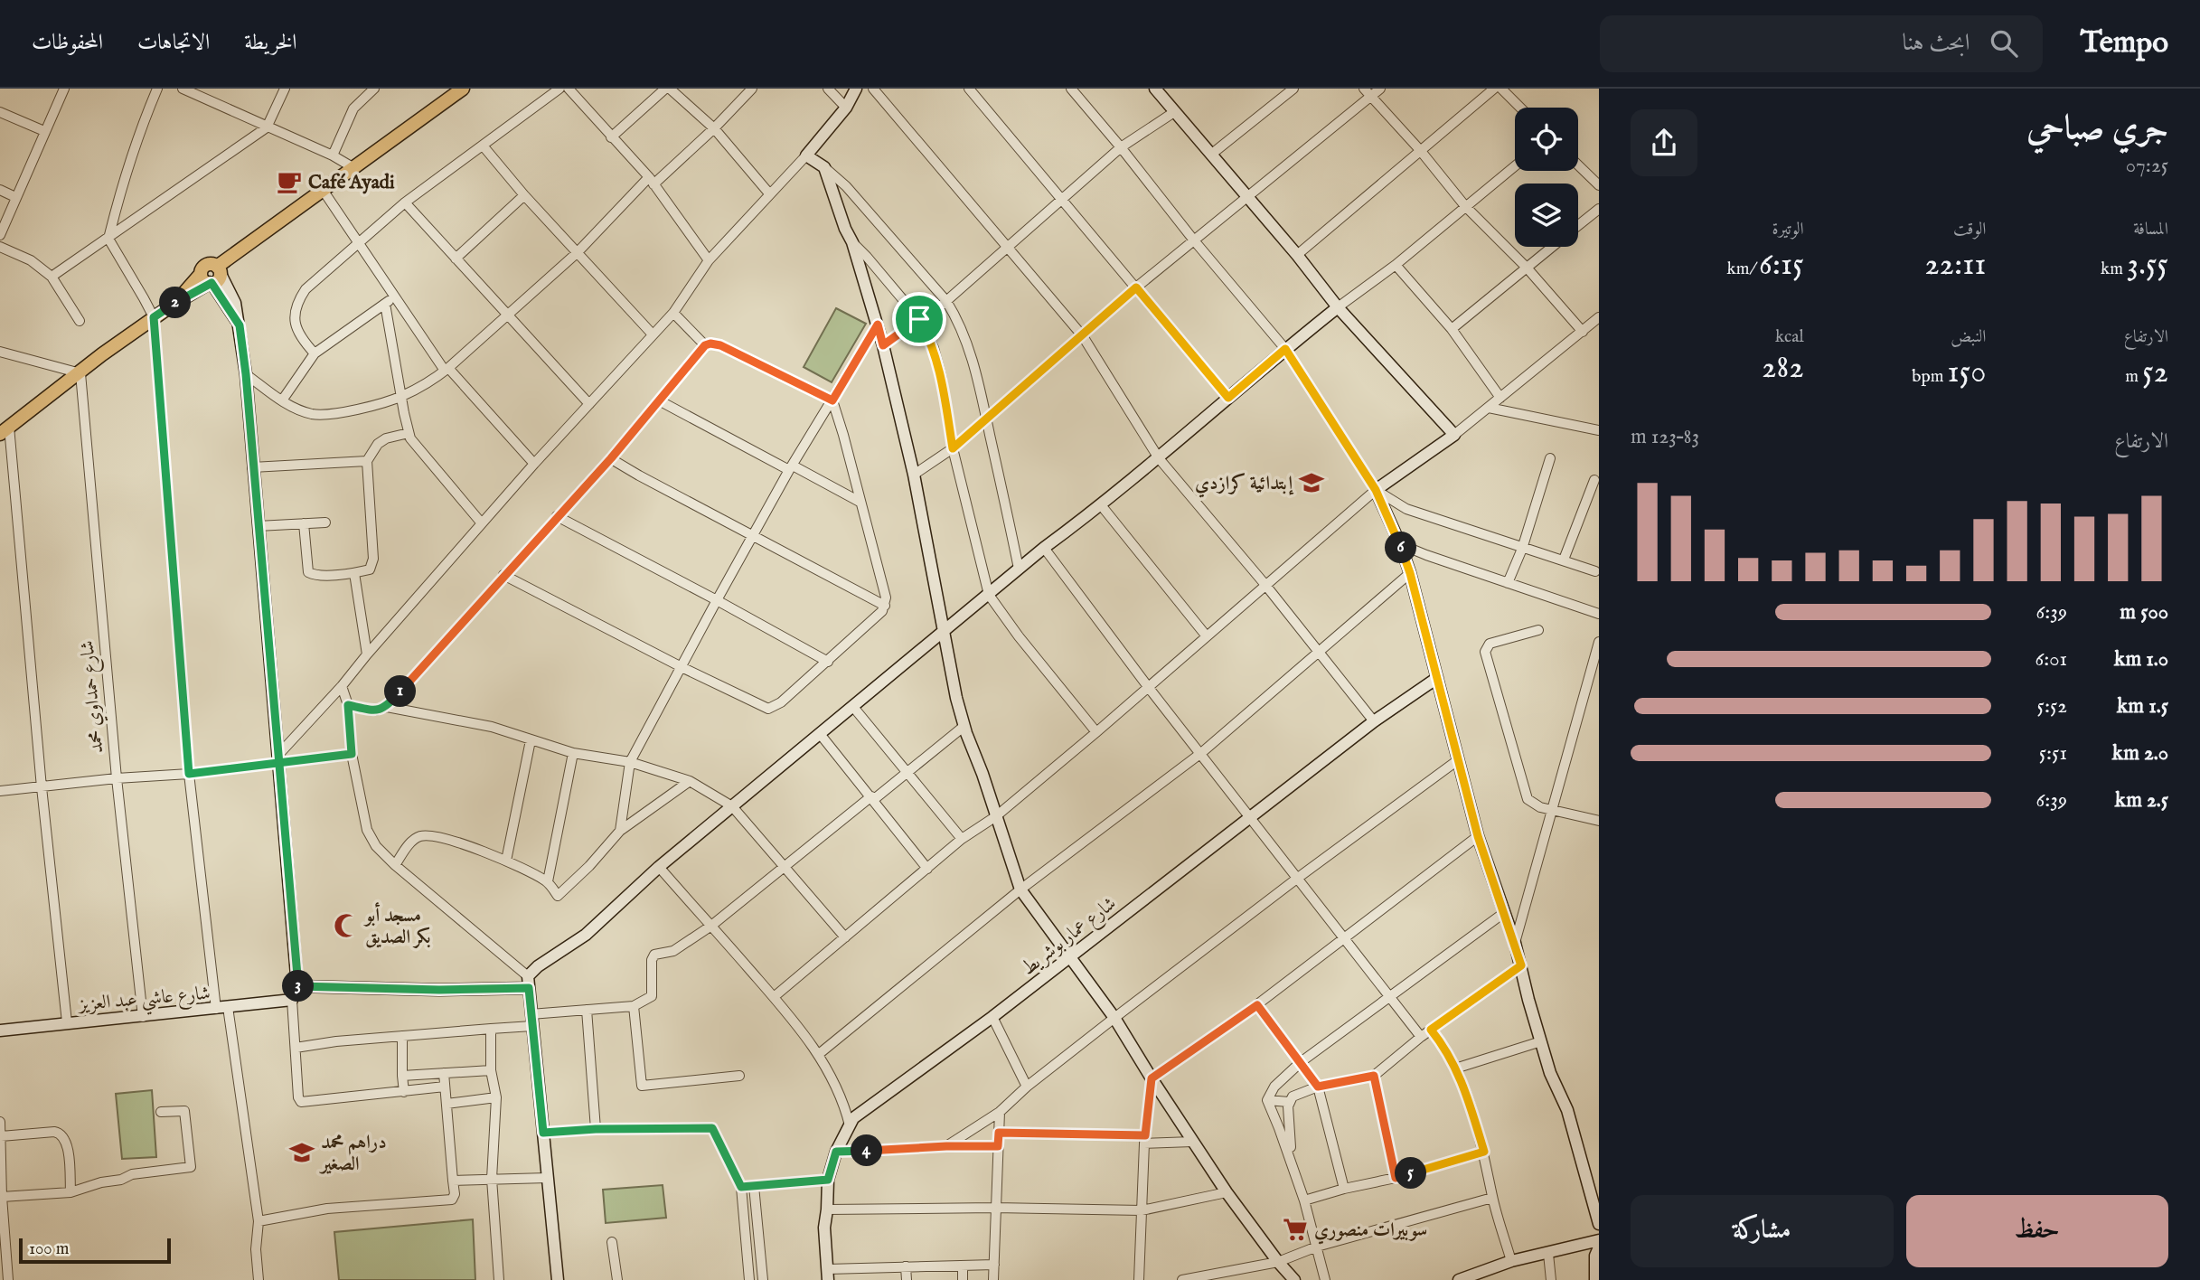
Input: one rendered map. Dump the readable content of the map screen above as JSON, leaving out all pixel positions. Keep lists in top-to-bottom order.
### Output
{
  "streets": {
    "street": ["شارع حمداوي محمد", "شارع عمار بوشريط", "شارع عاشي عبد العزيز"]
  },
  "crossings": [
    ["شارع حمداوي محمد", "شارع عاشي عبد العزيز"]
  ],
  "places": {
    "cafe": ["Café Ayadi"],
    "school or university": ["إبتدائية كرازدي", "دراهم محمد الصغير"],
    "mosque": ["مسجد أبو بكر الصديق"],
    "supermarket": ["سوبيرات منصوري"]
  },
  "scale_bar": "100 m",
  "page": {
    "header": "Tempo",
    "search": "ابحث هنا",
    "nav": ["الخريطة", "الاتجاهات", "المحفوظات"],
    "heading": ["جري صباحي", "07:25"],
    "stats": [
      ["المسافة", "3.55 km"],
      ["الوقت", "22:11"],
      ["الوتيرة", "6:15 /km"],
      ["الارتفاع", "52 m"],
      ["النبض", "150 bpm"],
      ["kcal", "282"]
    ],
    "pins": [
      "2",
      "6",
      "1",
      "3",
      "4",
      "5"
    ],
    "chart": ["الارتفاع", "83–123 m"],
    "list": [
      {
        "name": "500 m",
        "note": "6:39"
      },
      {
        "name": "1.0 km",
        "note": "6:01"
      },
      {
        "name": "1.5 km",
        "note": "5:52"
      },
      {
        "name": "2.0 km",
        "note": "5:51"
      },
      {
        "name": "2.5 km",
        "note": "6:39"
      }
    ],
    "buttons": ["حفظ", "مشاركة"],
    "scale": "100 m"
  }
}
